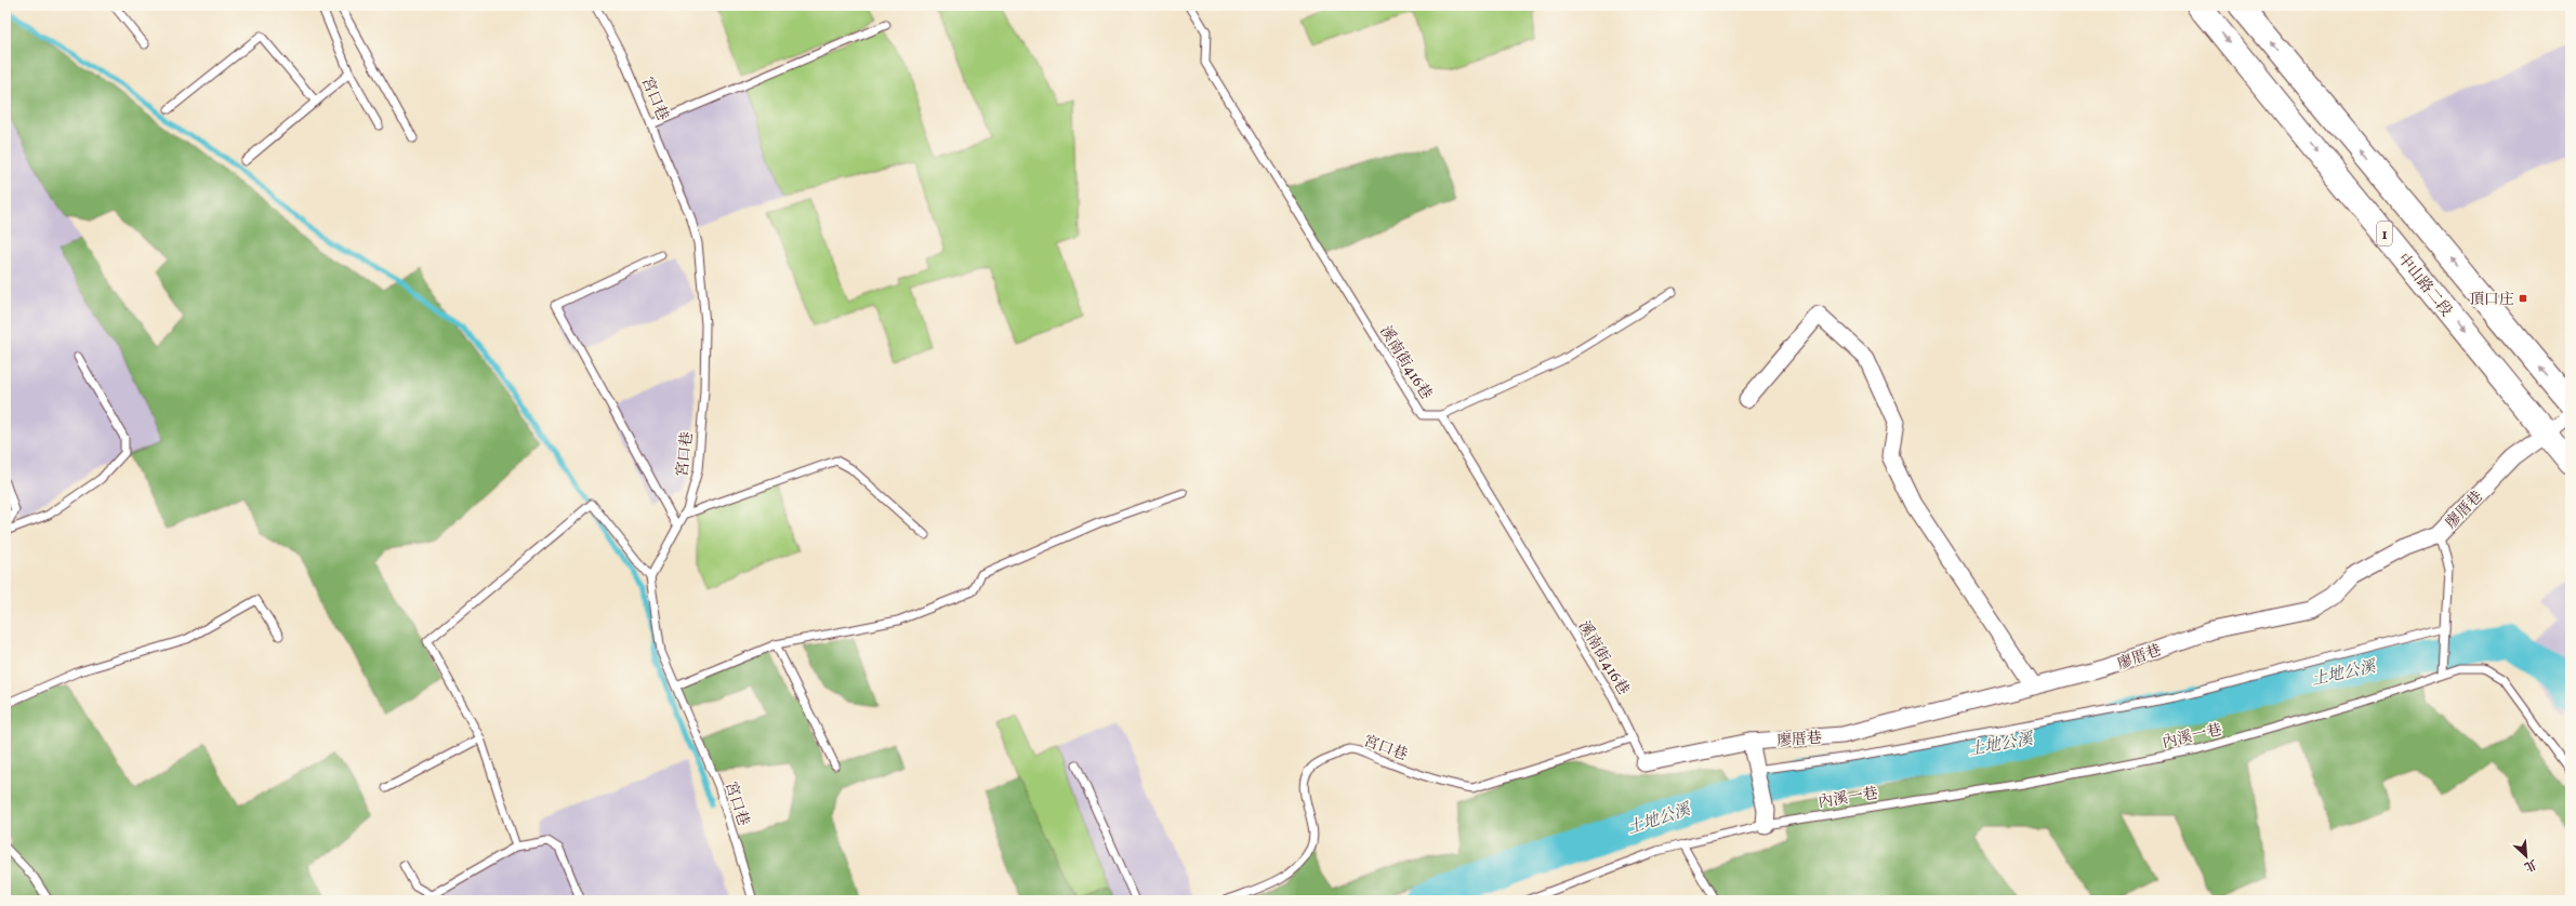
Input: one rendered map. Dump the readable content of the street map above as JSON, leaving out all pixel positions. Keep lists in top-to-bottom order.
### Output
{
  "streets": {
    "main road": ["1", "中山路二段"],
    "street": ["廖厝巷"],
    "lane": ["宮口巷", "溪南街416巷", "內溪一巷"]
  },
  "crossings": [
    ["宮口巷", "溪南街416巷"],
    ["中山路二段", "廖厝巷"],
    ["溪南街416巷", "廖厝巷"]
  ],
  "water": ["土地公溪"],
  "places": {
    "transit": ["頂口庄"]
  },
  "north": "bottom right"
}
